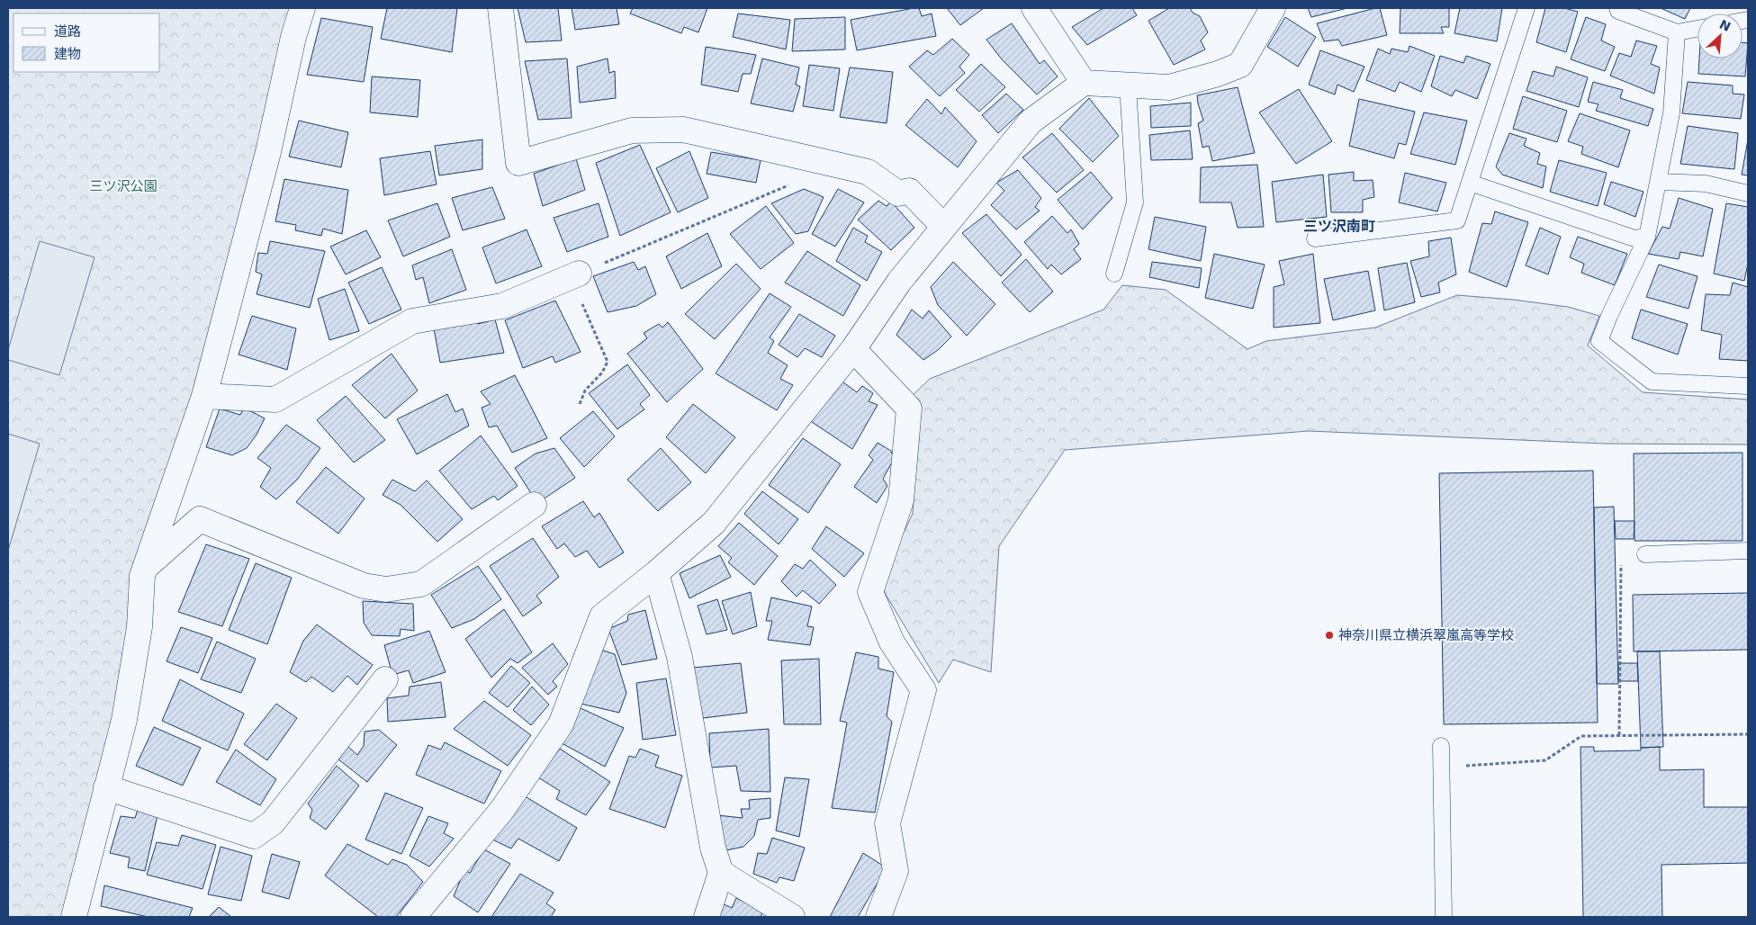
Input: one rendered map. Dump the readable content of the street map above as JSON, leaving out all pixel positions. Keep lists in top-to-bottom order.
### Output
{
  "districts": ["三ツ沢南町"],
  "parks": ["三ツ沢公園"],
  "places": ["神奈川県立横浜翠嵐高等学校"],
  "legend": ["道路", "建物"],
  "north": "top right"
}
